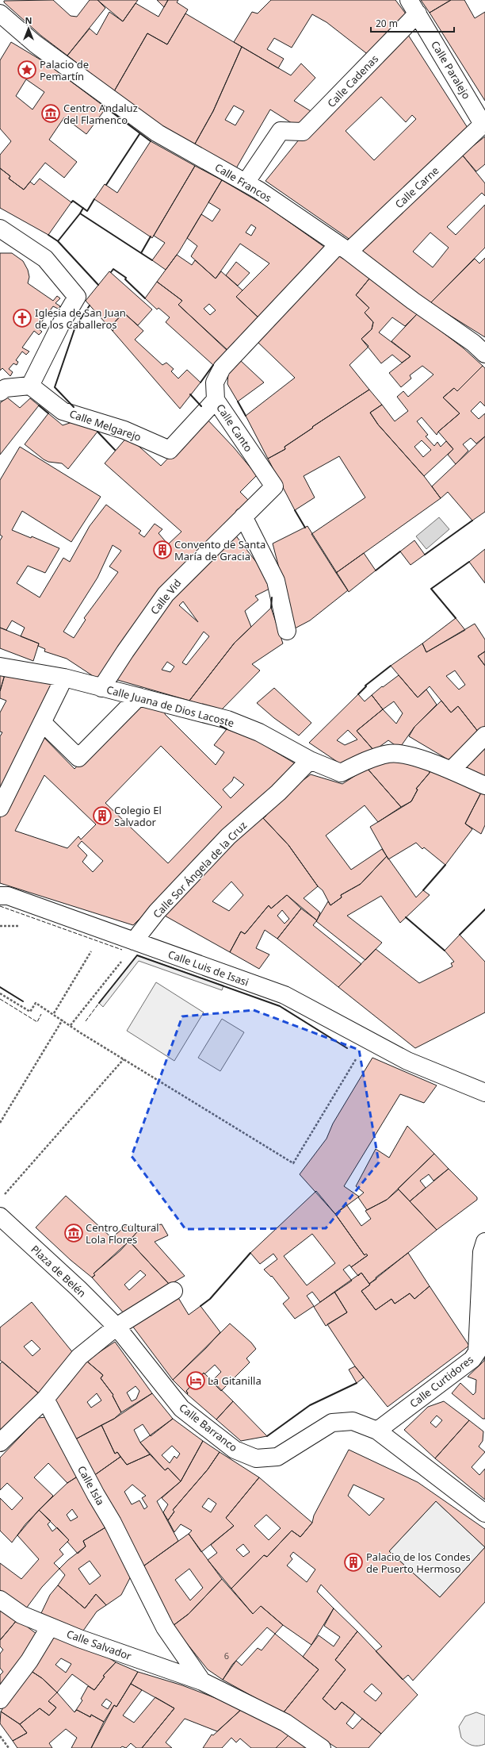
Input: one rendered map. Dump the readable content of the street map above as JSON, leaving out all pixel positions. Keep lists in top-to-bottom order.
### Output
{
  "streets": {
    "street": [
      "Calle Paralejo",
      "Calle Cadenas",
      "Calle Francos",
      "Calle Carne",
      "Calle Melgarejo",
      "Calle Canto",
      "Calle Vid",
      "Calle Juana de Dios Lacoste",
      "Calle Sor Ángela de la Cruz",
      "Calle Luis de Isasi",
      "Plaza de Belén",
      "Calle Curtidores",
      "Calle Barranco",
      "Calle Isla",
      "Calle Salvador"
    ]
  },
  "crossings": [
    ["Calle Paralejo", "Calle Cadenas"],
    ["Calle Paralejo", "Calle Carne"],
    ["Calle Cadenas", "Calle Francos"],
    ["Calle Francos", "Calle Carne"],
    ["Calle Francos", "Calle Canto"],
    ["Calle Carne", "Calle Canto"],
    ["Calle Melgarejo", "Calle Canto"],
    ["Calle Canto", "Calle Vid"],
    ["Calle Vid", "Calle Juana de Dios Lacoste"],
    ["Calle Juana de Dios Lacoste", "Calle Sor Ángela de la Cruz"],
    ["Calle Sor Ángela de la Cruz", "Calle Luis de Isasi"],
    ["Plaza de Belén", "Calle Barranco"],
    ["Calle Curtidores", "Calle Barranco"],
    ["Calle Isla", "Calle Salvador"]
  ],
  "places": {
    "place": ["Palacio de Pemartín"],
    "museum": ["Centro Andaluz del Flamenco", "Centro Cultural Lola Flores"],
    "church": ["Iglesia de San Juan de los Caballeros"],
    "building": ["Convento de Santa María de Gracia", "Colegio El Salvador", "Palacio de los Condes de Puerto Hermoso"],
    "hotel": ["La Gitanilla"]
  },
  "house_numbers": ["6"],
  "scale_bar": "20 m",
  "north": "top"
}
